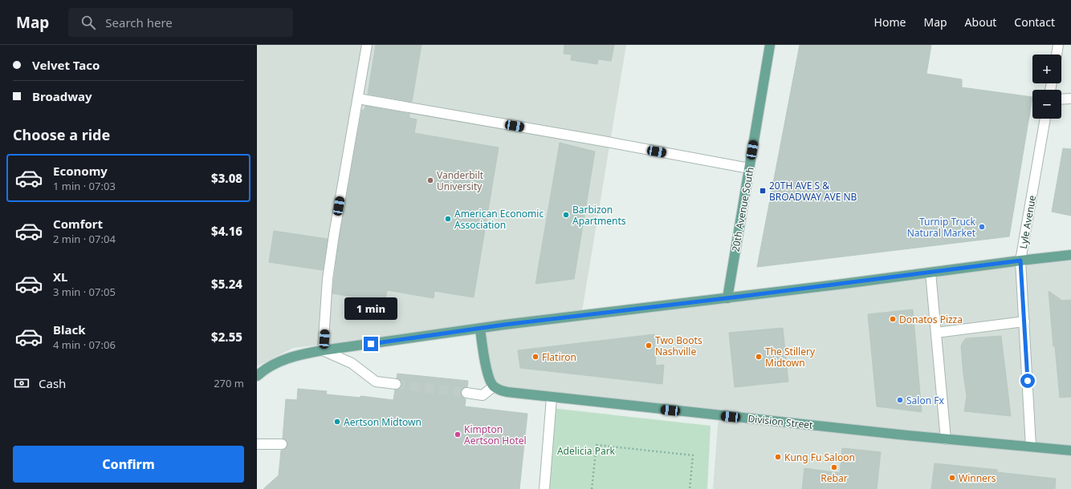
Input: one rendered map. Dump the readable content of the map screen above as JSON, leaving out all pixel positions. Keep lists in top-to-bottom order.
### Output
{
  "streets": {
    "main road": ["20th Avenue South", "Division Street"],
    "street": ["Lyle Avenue"]
  },
  "crossings": [
    ["Lyle Avenue", "Division Street"]
  ],
  "parks": ["Adelicia Park"],
  "places": {
    "other": [
      "Vanderbilt University",
      "Barbizon Apartments",
      "American Economic Association",
      "Turnip Truck Natural Market",
      "Donatos Pizza",
      "Two Boots Nashville",
      "Flatiron",
      "The Stillery Midtown",
      "Salon Fx",
      "Aertson Midtown",
      "Kimpton Aertson Hotel",
      "Kung Fu Saloon",
      "Rebar",
      "Winners"
    ],
    "transit": ["20TH AVE S & BROADWAY AVE NB"]
  },
  "page": {
    "header": "Map",
    "search": "Search here",
    "nav": [
      "Home",
      "Map",
      "About",
      "Contact"
    ],
    "banner": ["Velvet Taco", "Broadway"],
    "map_buttons": ["+", "−"],
    "heading": "Choose a ride",
    "list": [
      {
        "name": "Economy",
        "note": "1 min · 07:03",
        "value": "$3.08"
      },
      {
        "name": "Comfort",
        "note": "2 min · 07:04",
        "value": "$4.16"
      },
      {
        "name": "XL",
        "note": "3 min · 07:05",
        "value": "$5.24"
      },
      {
        "name": "Black",
        "note": "4 min · 07:06",
        "value": "$2.55"
      }
    ],
    "bubble": "1 min",
    "pay": ["Cash", "270 m"],
    "buttons": "Confirm"
  }
}
